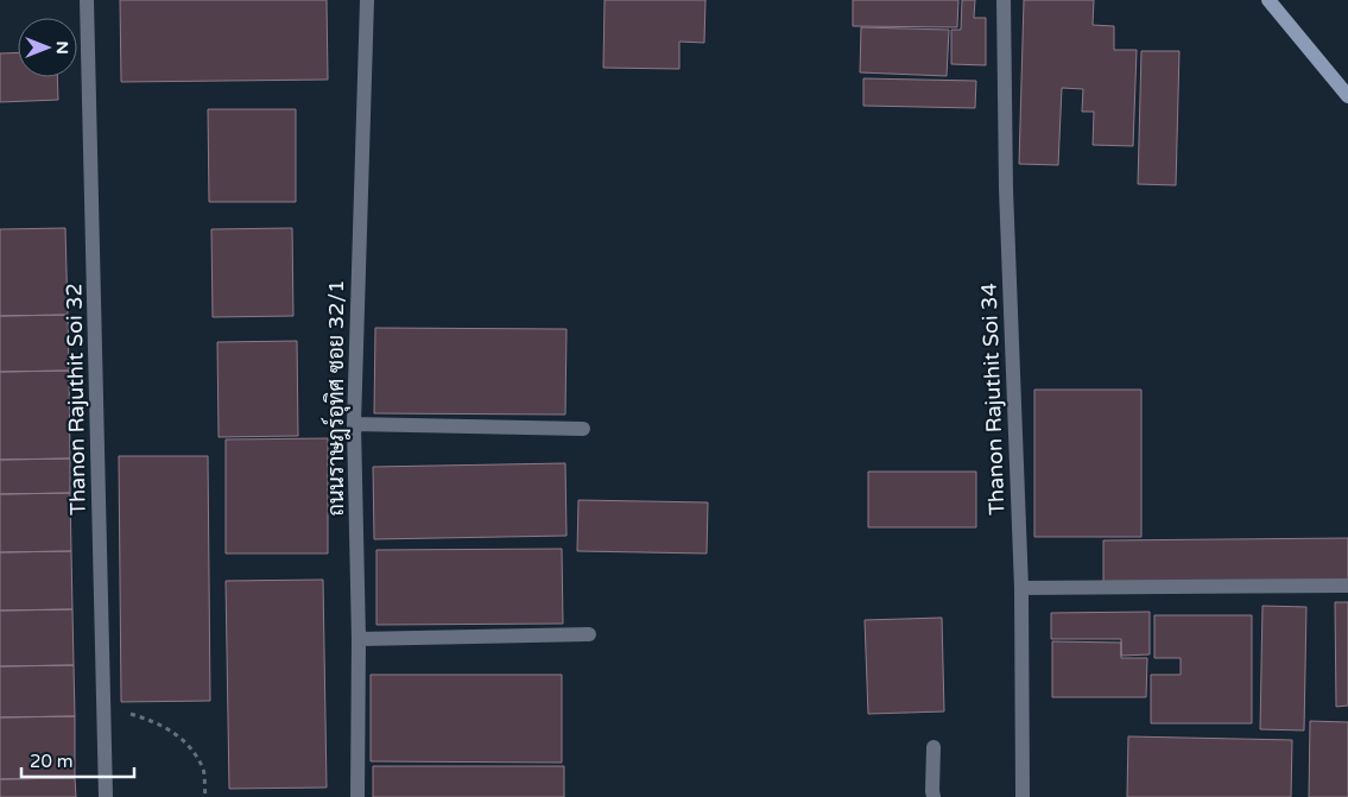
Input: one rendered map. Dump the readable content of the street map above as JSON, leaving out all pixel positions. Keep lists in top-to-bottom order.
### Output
{
  "streets": {
    "street": ["ถนนราษฎร์อุทิศ ซอย 32/1", "Thanon Rajuthit Soi 32", "Thanon Rajuthit Soi 34"]
  },
  "scale_bar": "20 m",
  "north": "right"
}
